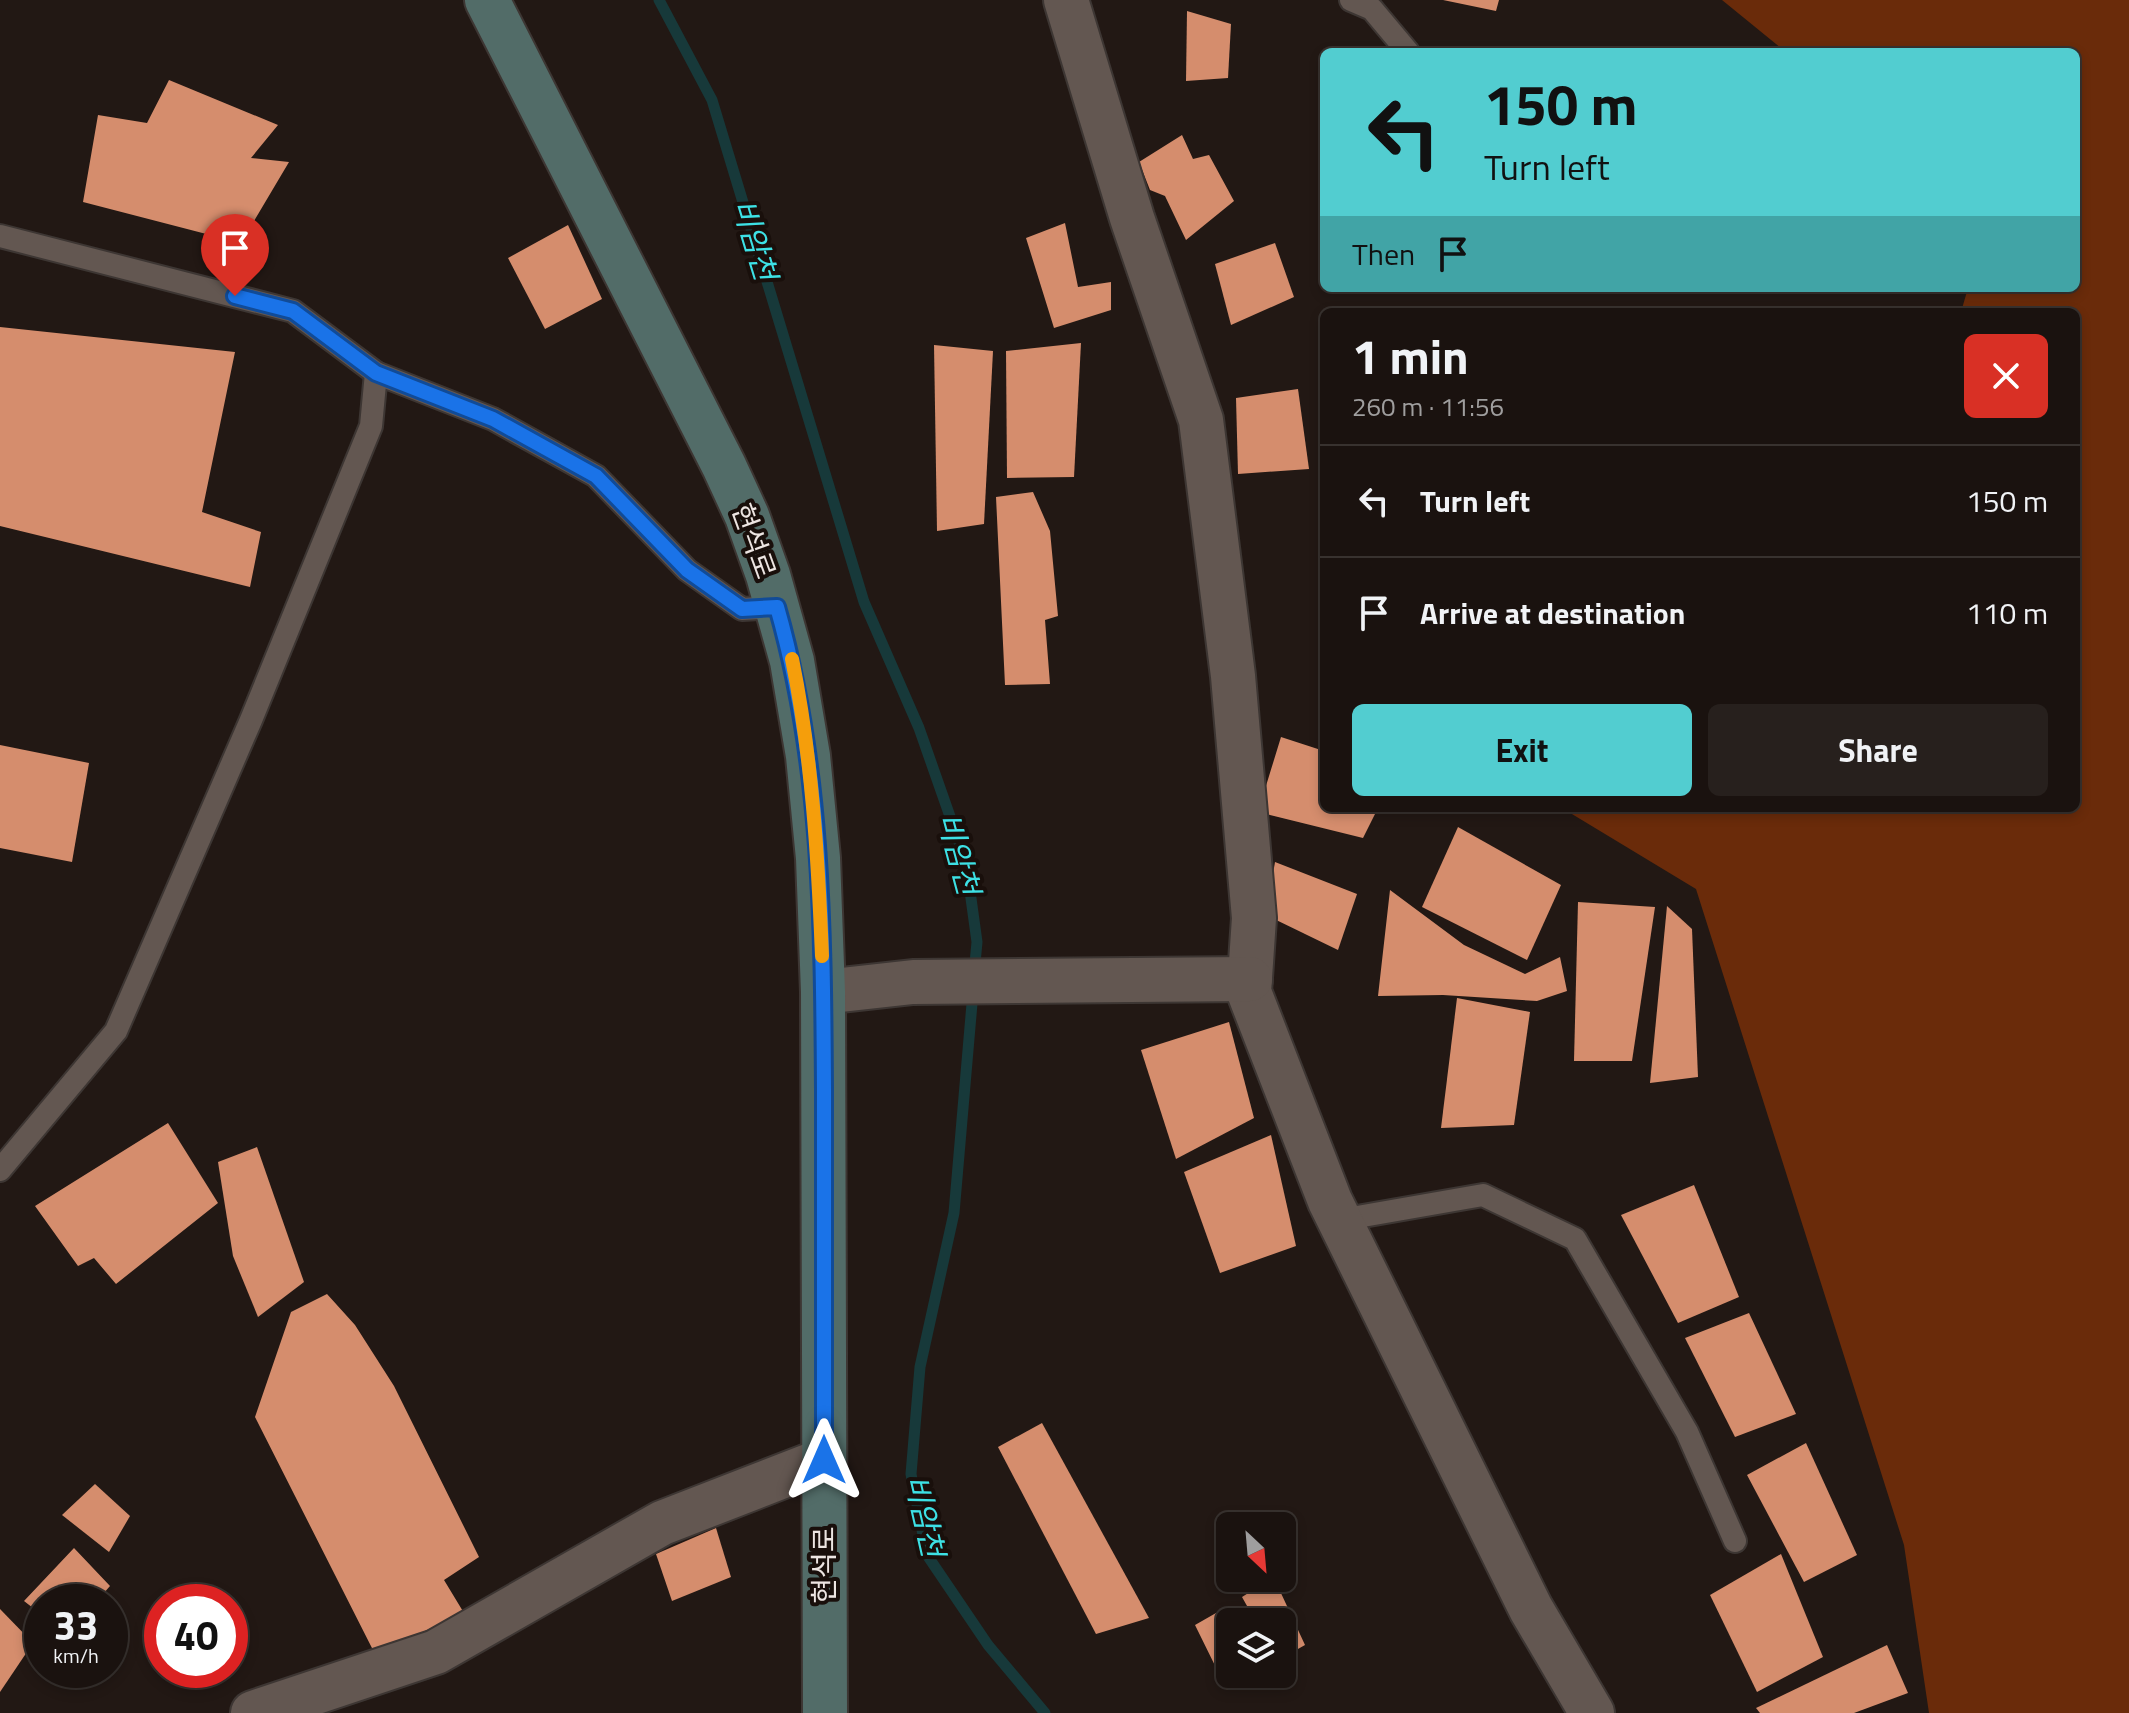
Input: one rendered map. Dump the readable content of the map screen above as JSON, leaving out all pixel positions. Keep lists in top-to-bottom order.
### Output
{
  "streets": {
    "street": ["현석로"]
  },
  "water": ["비암천"],
  "north": "bottom right",
  "page": {
    "turn": ["150 m", "Turn left"],
    "then": "Then",
    "heading": ["1 min", "260 m · 11:56"],
    "list": [
      {
        "name": "Turn left",
        "value": "150 m"
      },
      {
        "name": "Arrive at destination",
        "value": "110 m"
      }
    ],
    "buttons": ["Exit", "Share"],
    "speed": "33 km/h",
    "limit": "40"
  }
}
